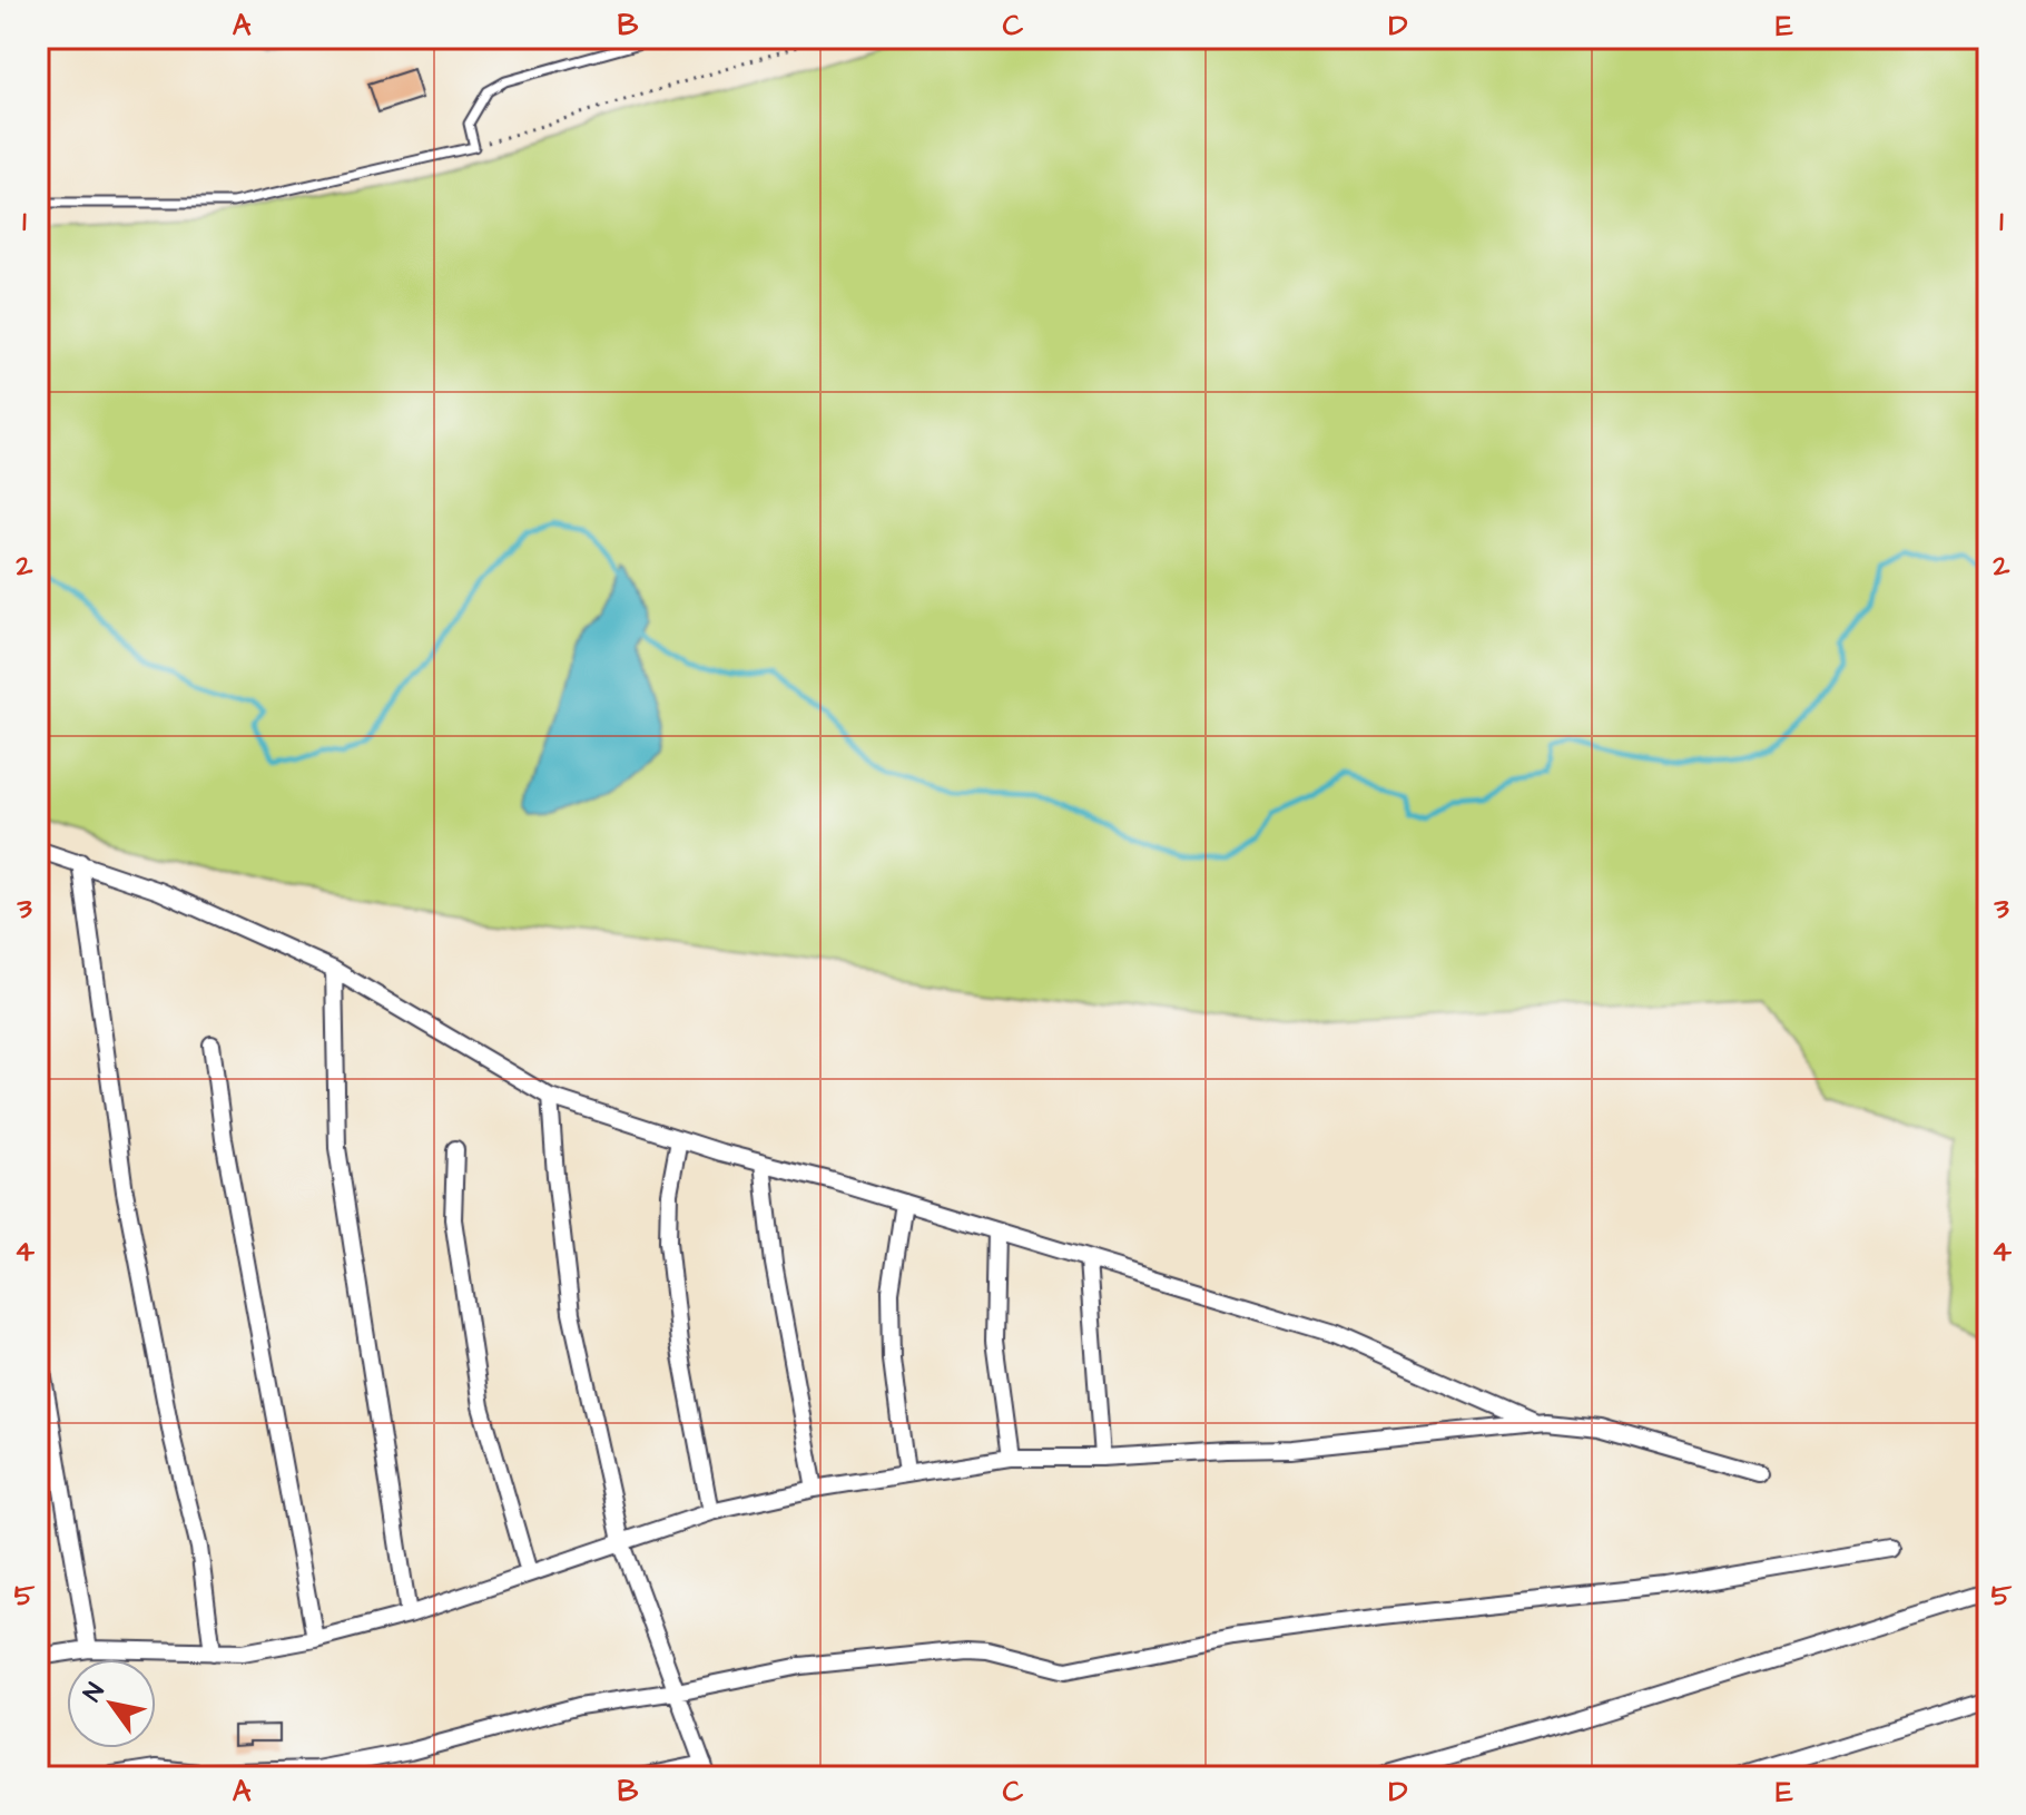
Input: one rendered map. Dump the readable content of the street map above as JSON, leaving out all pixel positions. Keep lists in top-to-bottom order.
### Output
{
  "north": "top left",
  "grid": {
    "columns": [
      "A",
      "B",
      "C",
      "D",
      "E"
    ],
    "rows": [
      "1",
      "2",
      "3",
      "4",
      "5"
    ]
  }
}
